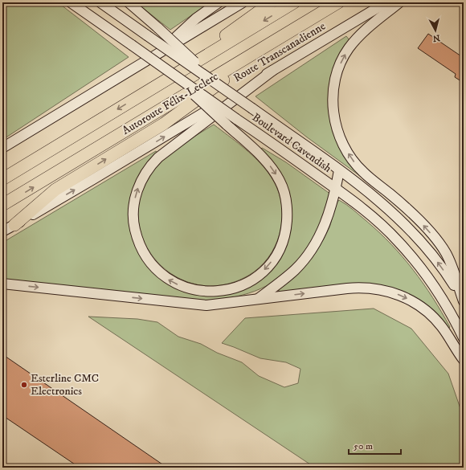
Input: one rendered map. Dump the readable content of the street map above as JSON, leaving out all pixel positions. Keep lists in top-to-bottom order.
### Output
{
  "streets": {
    "highway": ["Autoroute Félix-Leclerc"],
    "main road": ["Route Transcanadienne", "Boulevard Cavendish"]
  },
  "places": ["Esterline CMC Electronics"],
  "scale_bar": "50 m",
  "north": "bottom"
}
